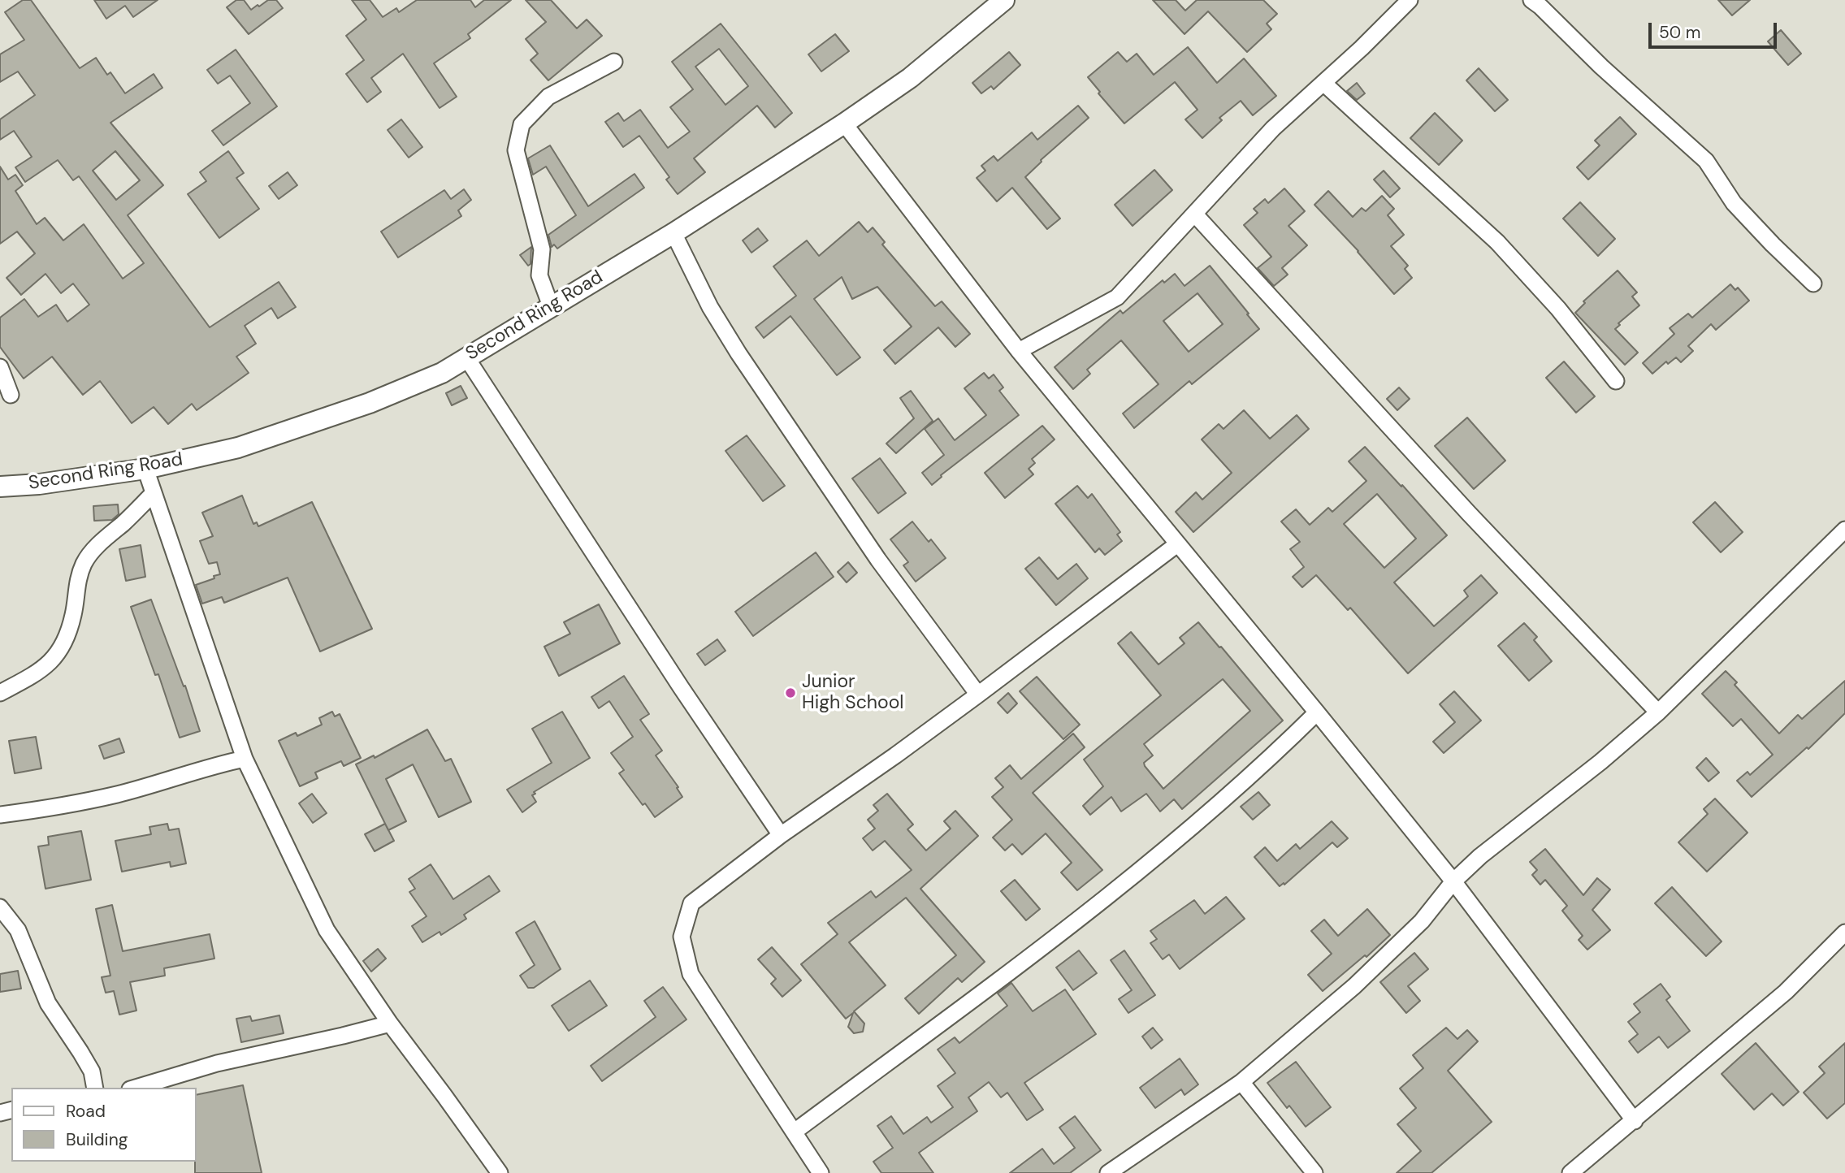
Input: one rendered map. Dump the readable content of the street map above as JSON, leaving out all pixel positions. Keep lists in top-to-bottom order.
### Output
{
  "streets": {
    "street": ["Second Ring Road"]
  },
  "places": ["Junior High School"],
  "legend": ["Road", "Building"],
  "scale_bar": "50 m"
}
